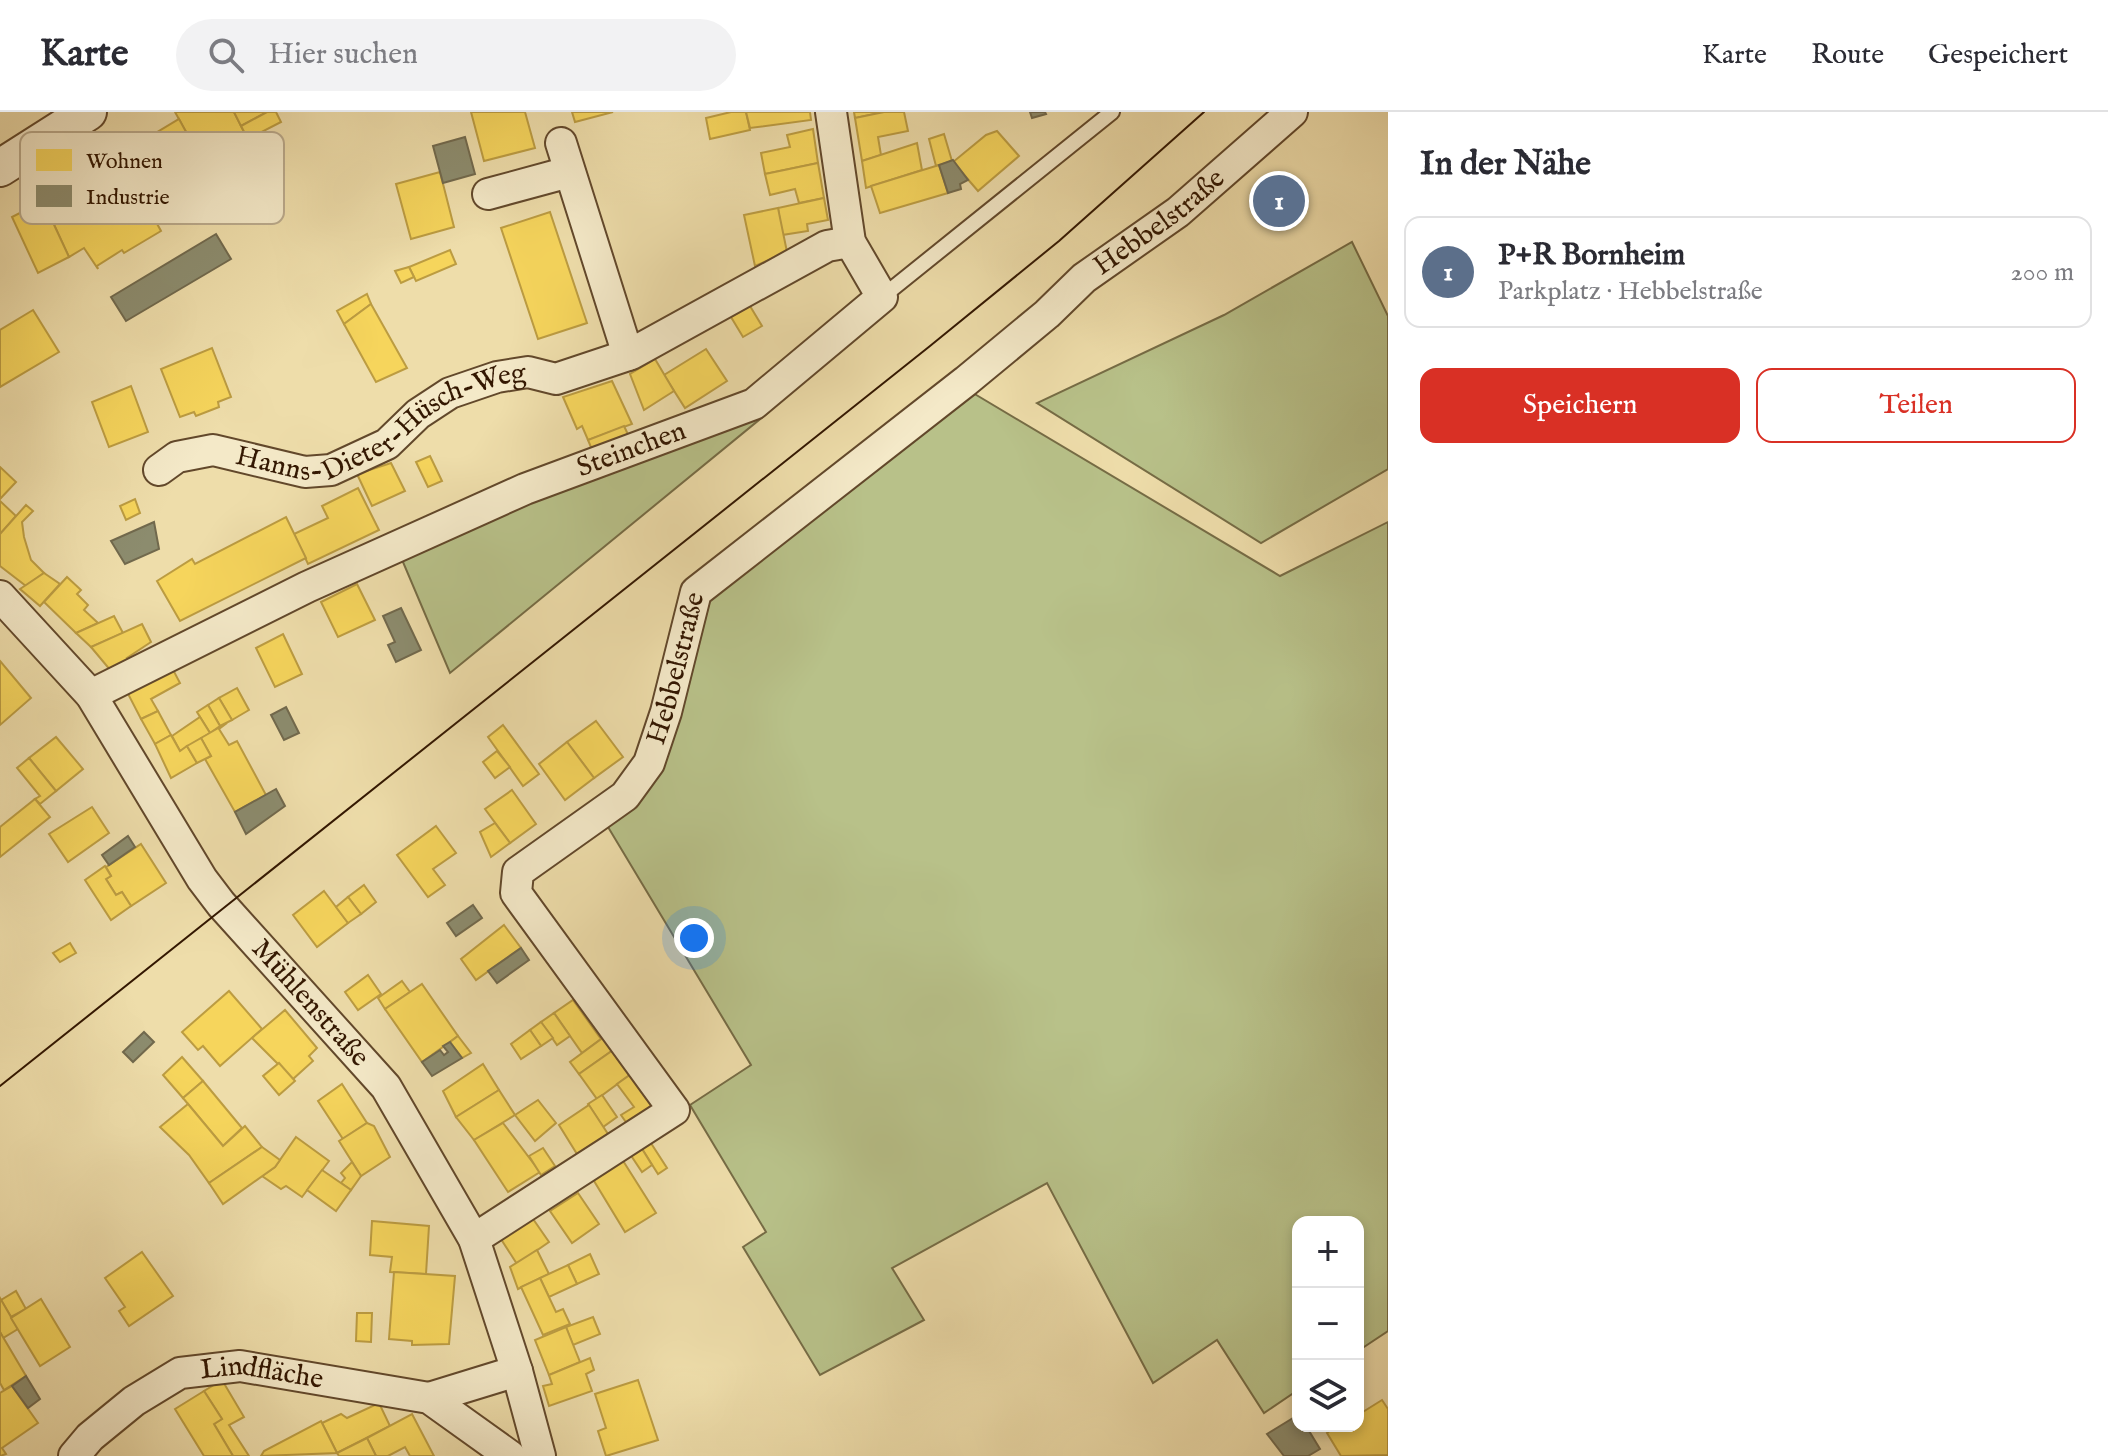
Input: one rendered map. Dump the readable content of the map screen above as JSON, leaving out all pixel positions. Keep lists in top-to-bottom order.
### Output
{
  "streets": {
    "street": [
      "Hebbelstraße",
      "Hanns-Dieter-Hüsch-Weg",
      "Steinchen",
      "Mühlenstraße",
      "Lindfläche"
    ]
  },
  "crossings": [
    ["Hebbelstraße", "Mühlenstraße"],
    ["Steinchen", "Mühlenstraße"],
    ["Mühlenstraße", "Lindfläche"]
  ],
  "legend": ["Wohnen", "Industrie"],
  "page": {
    "header": "Karte",
    "search": "Hier suchen",
    "nav": ["Karte", "Route", "Gespeichert"],
    "heading": "In der Nähe",
    "pins": "1",
    "list": [
      {
        "mark": "1",
        "name": "P+R Bornheim",
        "note": "Parkplatz · Hebbelstraße",
        "value": "200 m"
      }
    ],
    "buttons": ["Speichern", "Teilen"],
    "map_buttons": ["+", "−"]
  }
}
